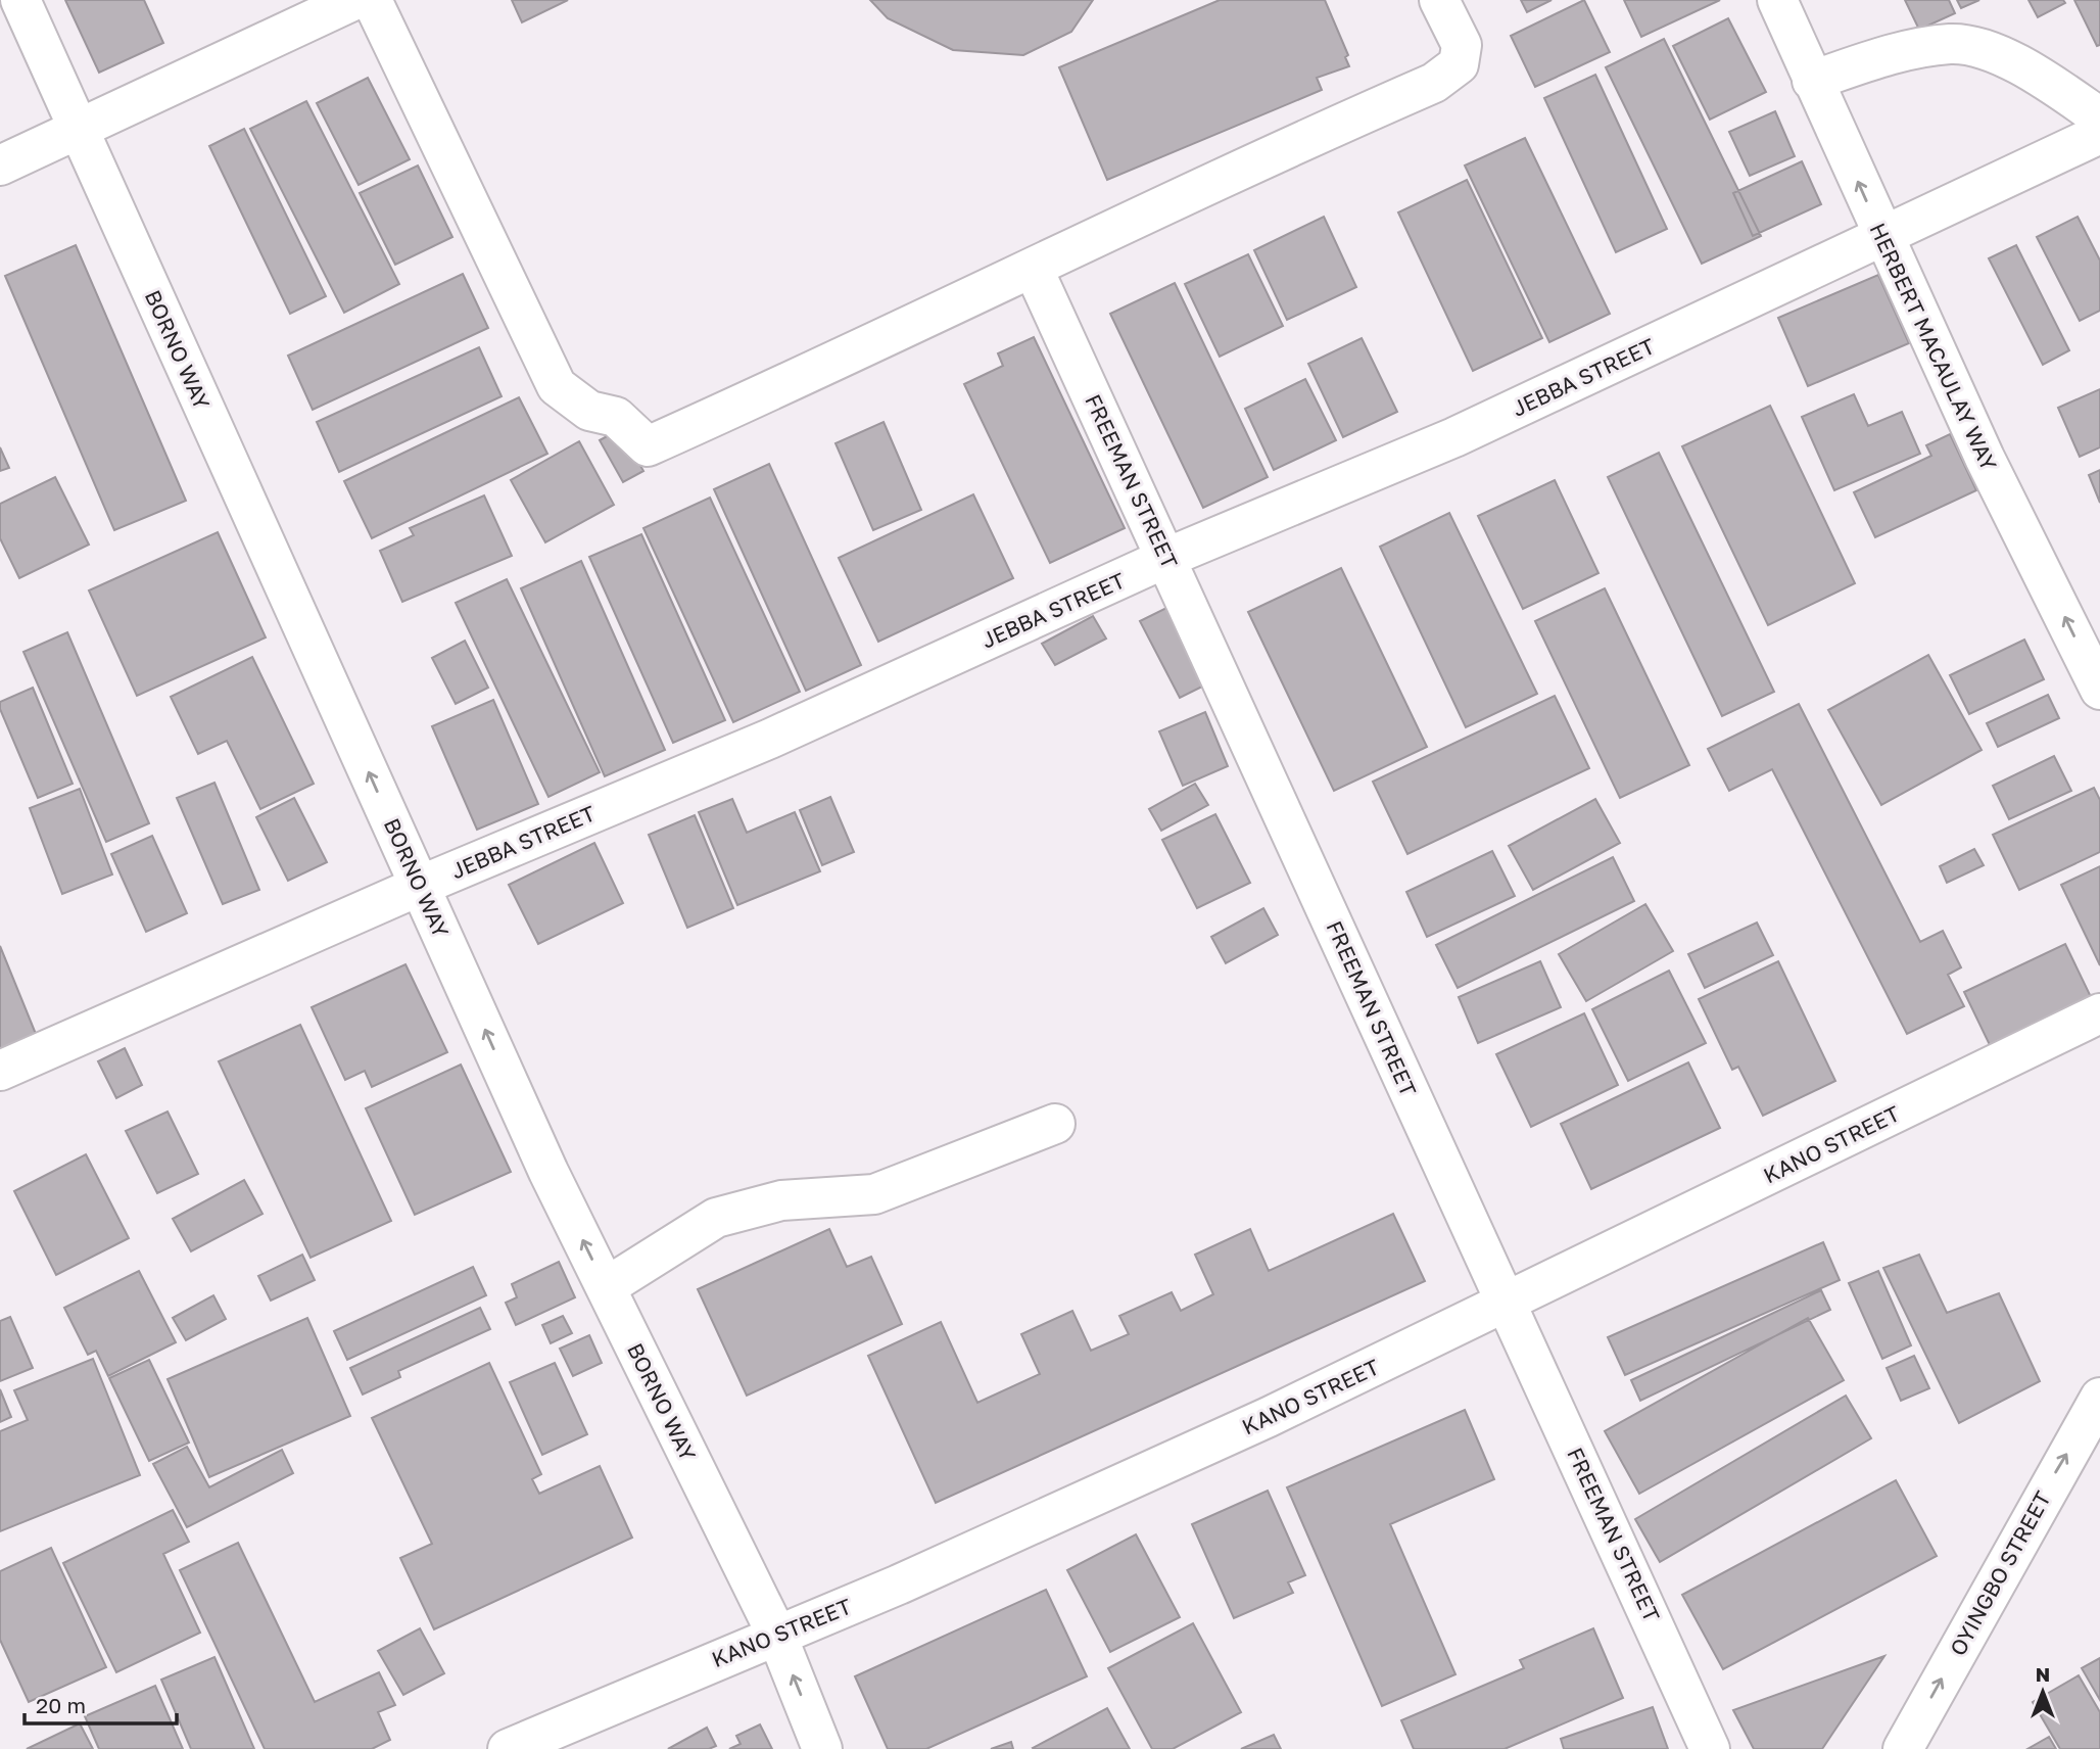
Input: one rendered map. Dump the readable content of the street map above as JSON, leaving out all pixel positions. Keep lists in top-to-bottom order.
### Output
{
  "streets": {
    "main road": [
      "HERBERT MACAULAY WAY",
      "BORNO WAY",
      "JEBBA STREET",
      "FREEMAN STREET",
      "KANO STREET",
      "OYINGBO STREET"
    ]
  },
  "crossings": [
    ["HERBERT MACAULAY WAY", "JEBBA STREET"],
    ["BORNO WAY", "JEBBA STREET"],
    ["BORNO WAY", "KANO STREET"],
    ["JEBBA STREET", "FREEMAN STREET"],
    ["FREEMAN STREET", "KANO STREET"]
  ],
  "one_way": ["HERBERT MACAULAY WAY", "BORNO WAY", "OYINGBO STREET"],
  "scale_bar": "20 m",
  "north": "top"
}
